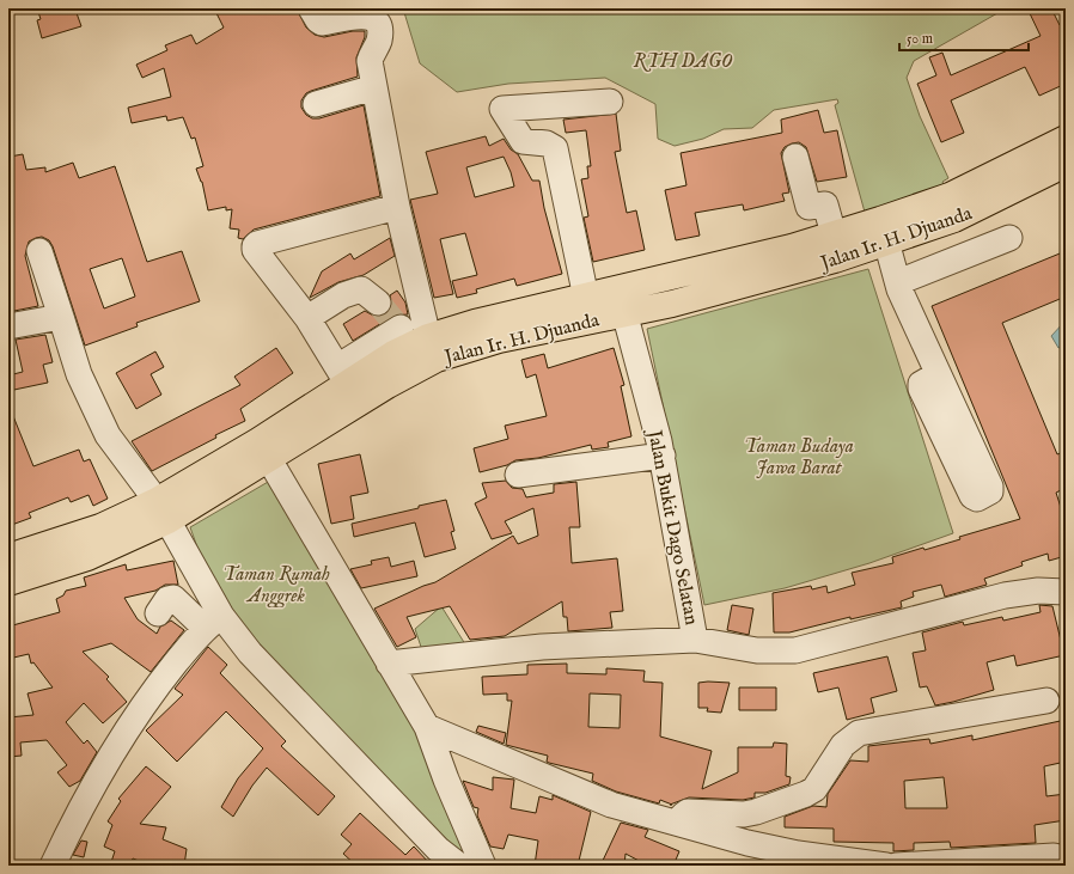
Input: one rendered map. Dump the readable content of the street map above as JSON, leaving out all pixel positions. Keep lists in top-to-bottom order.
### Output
{
  "streets": {
    "main road": ["Jalan Ir. H. Djuanda"],
    "street": ["Jalan Bukit Dago Selatan"]
  },
  "crossings": [
    ["Jalan Ir. H. Djuanda", "Jalan Bukit Dago Selatan"]
  ],
  "parks": ["RTH DAGO", "Taman Budaya Jawa Barat", "Taman Rumah Anggrek"],
  "scale_bar": "50 m"
}
